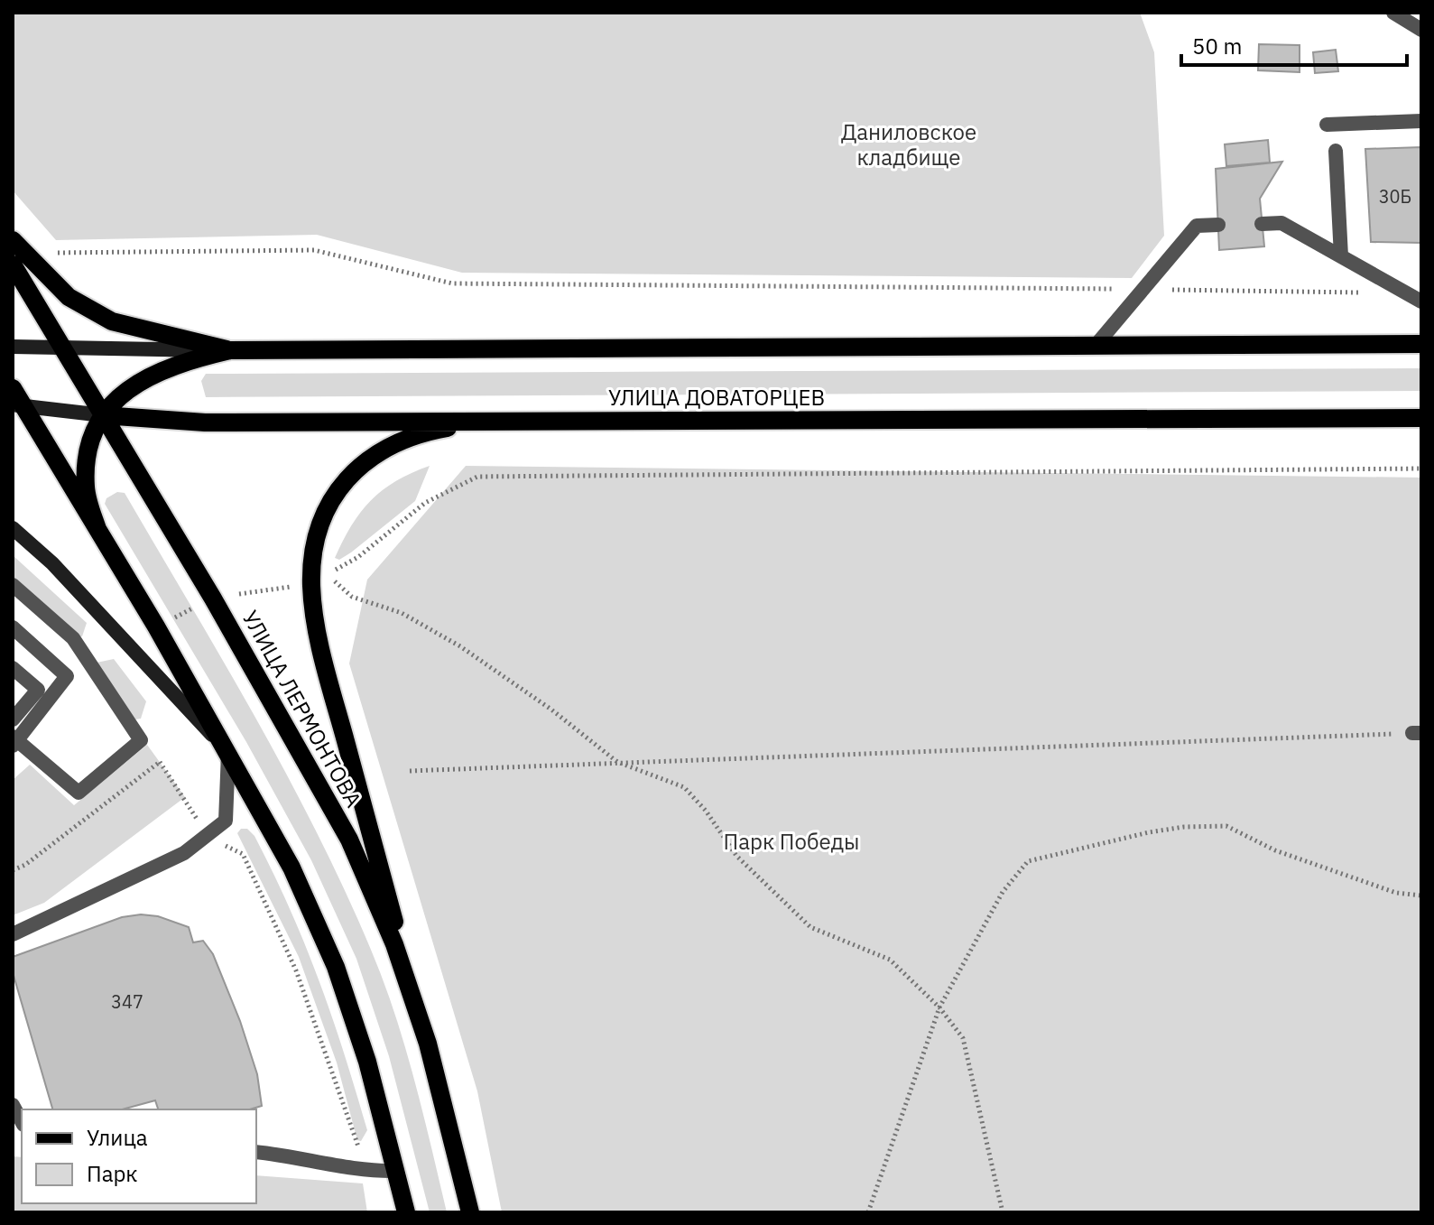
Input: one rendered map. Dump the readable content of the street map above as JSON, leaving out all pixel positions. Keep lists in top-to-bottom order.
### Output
{
  "streets": {
    "main road": ["УЛИЦА ДОВАТОРЦЕВ", "УЛИЦА ЛЕРМОНТОВА"]
  },
  "crossings": [
    ["УЛИЦА ДОВАТОРЦЕВ", "УЛИЦА ЛЕРМОНТОВА"]
  ],
  "parks": ["Даниловское кладбище", "Парк Победы"],
  "house_numbers": ["30Б", "347"],
  "legend": ["Улица", "Парк"],
  "scale_bar": "50 m"
}
